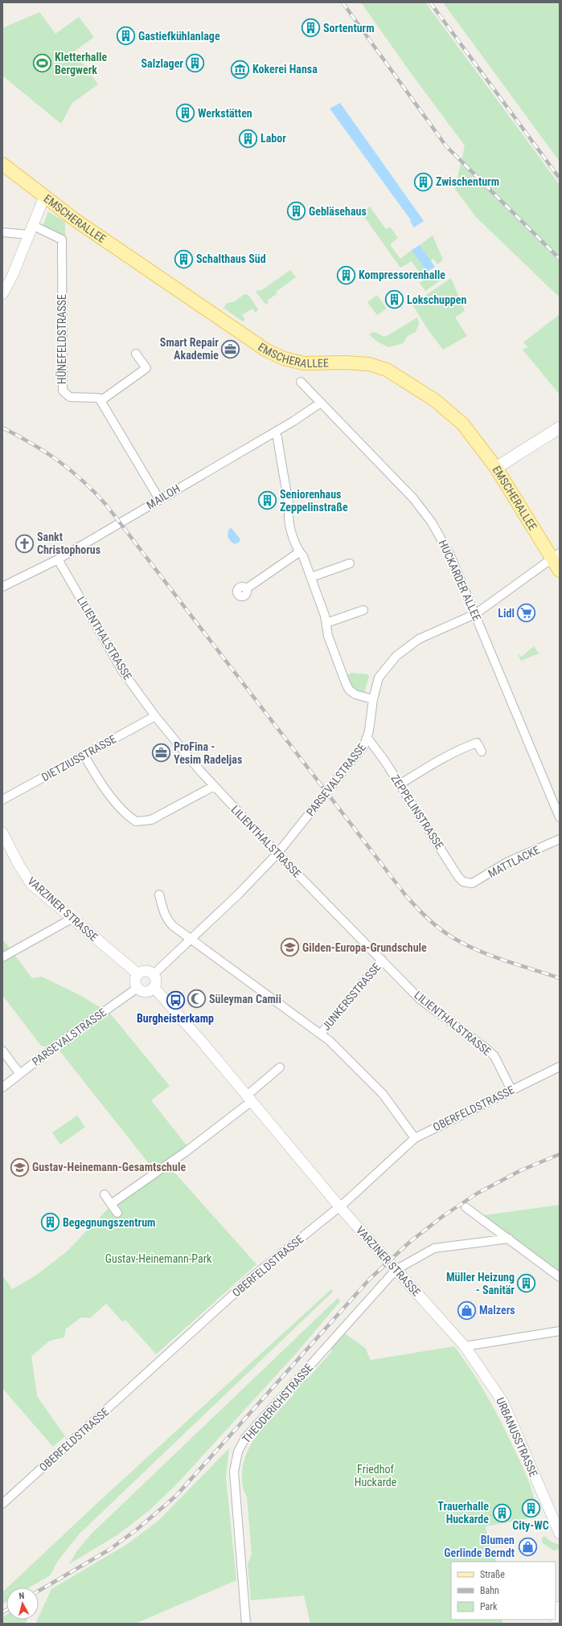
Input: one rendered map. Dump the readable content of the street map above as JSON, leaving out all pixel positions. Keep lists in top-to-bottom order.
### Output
{
  "streets": {
    "main road": ["EMSCHERALLEE"],
    "street": [
      "HÜNEFELDSTRASSE",
      "MAILOH",
      "HUCKARDER ALLEE",
      "LILIENTHALSTRASSE",
      "DIETZIUSSTRASSE",
      "PARSEVALSTRASSE",
      "ZEPPELINSTRASSE",
      "MATTLACKE",
      "VARZINER STRASSE",
      "JUNKERSSTRASSE",
      "OBERFELDSTRASSE",
      "THEODERICHSTRASSE",
      "URBANUSSTRASSE"
    ]
  },
  "crossings": [
    ["EMSCHERALLEE", "PARSEVALSTRASSE"],
    ["MAILOH", "HUCKARDER ALLEE"],
    ["MAILOH", "LILIENTHALSTRASSE"],
    ["HUCKARDER ALLEE", "PARSEVALSTRASSE"],
    ["LILIENTHALSTRASSE", "DIETZIUSSTRASSE"],
    ["LILIENTHALSTRASSE", "PARSEVALSTRASSE"],
    ["LILIENTHALSTRASSE", "JUNKERSSTRASSE"],
    ["LILIENTHALSTRASSE", "OBERFELDSTRASSE"],
    ["PARSEVALSTRASSE", "ZEPPELINSTRASSE"],
    ["PARSEVALSTRASSE", "VARZINER STRASSE"],
    ["ZEPPELINSTRASSE", "MATTLACKE"],
    ["VARZINER STRASSE", "OBERFELDSTRASSE"],
    ["VARZINER STRASSE", "THEODERICHSTRASSE"],
    ["VARZINER STRASSE", "URBANUSSTRASSE"]
  ],
  "parks": ["Gustav-Heinemann-Park", "Friedhof Huckarde"],
  "places": {
    "building": [
      "Sortenturm",
      "Gastiefkühlanlage",
      "Salzlager",
      "Werkstätten",
      "Labor",
      "Zwischenturm",
      "Gebläsehaus",
      "Schalthaus Süd",
      "Kompressorenhalle",
      "Lokschuppen",
      "Seniorenhaus Zeppelinstraße",
      "Begegnungszentrum",
      "Müller Heizung - Sanitär",
      "City-WC",
      "Trauerhalle Huckarde"
    ],
    "sports": ["Kletterhalle Bergwerk"],
    "museum": ["Kokerei Hansa"],
    "office": ["Smart Repair Akademie", "ProFina - Yesim Radeljas"],
    "church": ["Sankt Christophorus"],
    "supermarket": ["Lidl"],
    "school or university": ["Gilden-Europa-Grundschule", "Gustav-Heinemann-Gesamtschule"],
    "mosque": ["Süleyman Camii"],
    "bus stop": ["Burgheisterkamp"],
    "shop": ["Malzers", "Blumen Gerlinde Berndt"]
  },
  "legend": ["Straße", "Bahn", "Park"],
  "north": "top"
}
